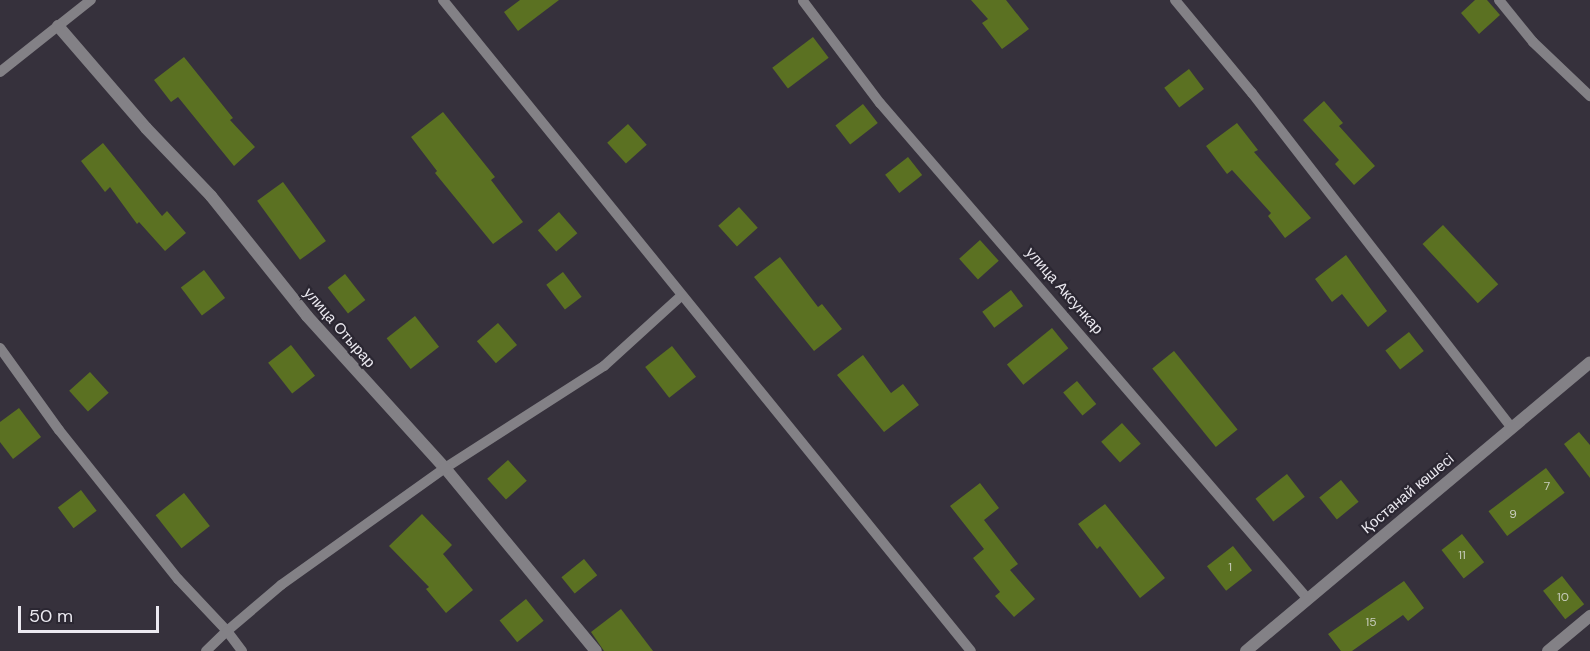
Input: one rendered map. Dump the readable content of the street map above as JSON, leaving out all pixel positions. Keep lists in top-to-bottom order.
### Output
{
  "streets": {
    "street": ["улица Отырар", "Қостанай көшесі"],
    "lane": ["улица Аксункар"]
  },
  "crossings": [
    ["улица Аксункар", "Қостанай көшесі"]
  ],
  "house_numbers": [
    "7",
    "9",
    "11",
    "1",
    "10",
    "15"
  ],
  "scale_bar": "50 m"
}
